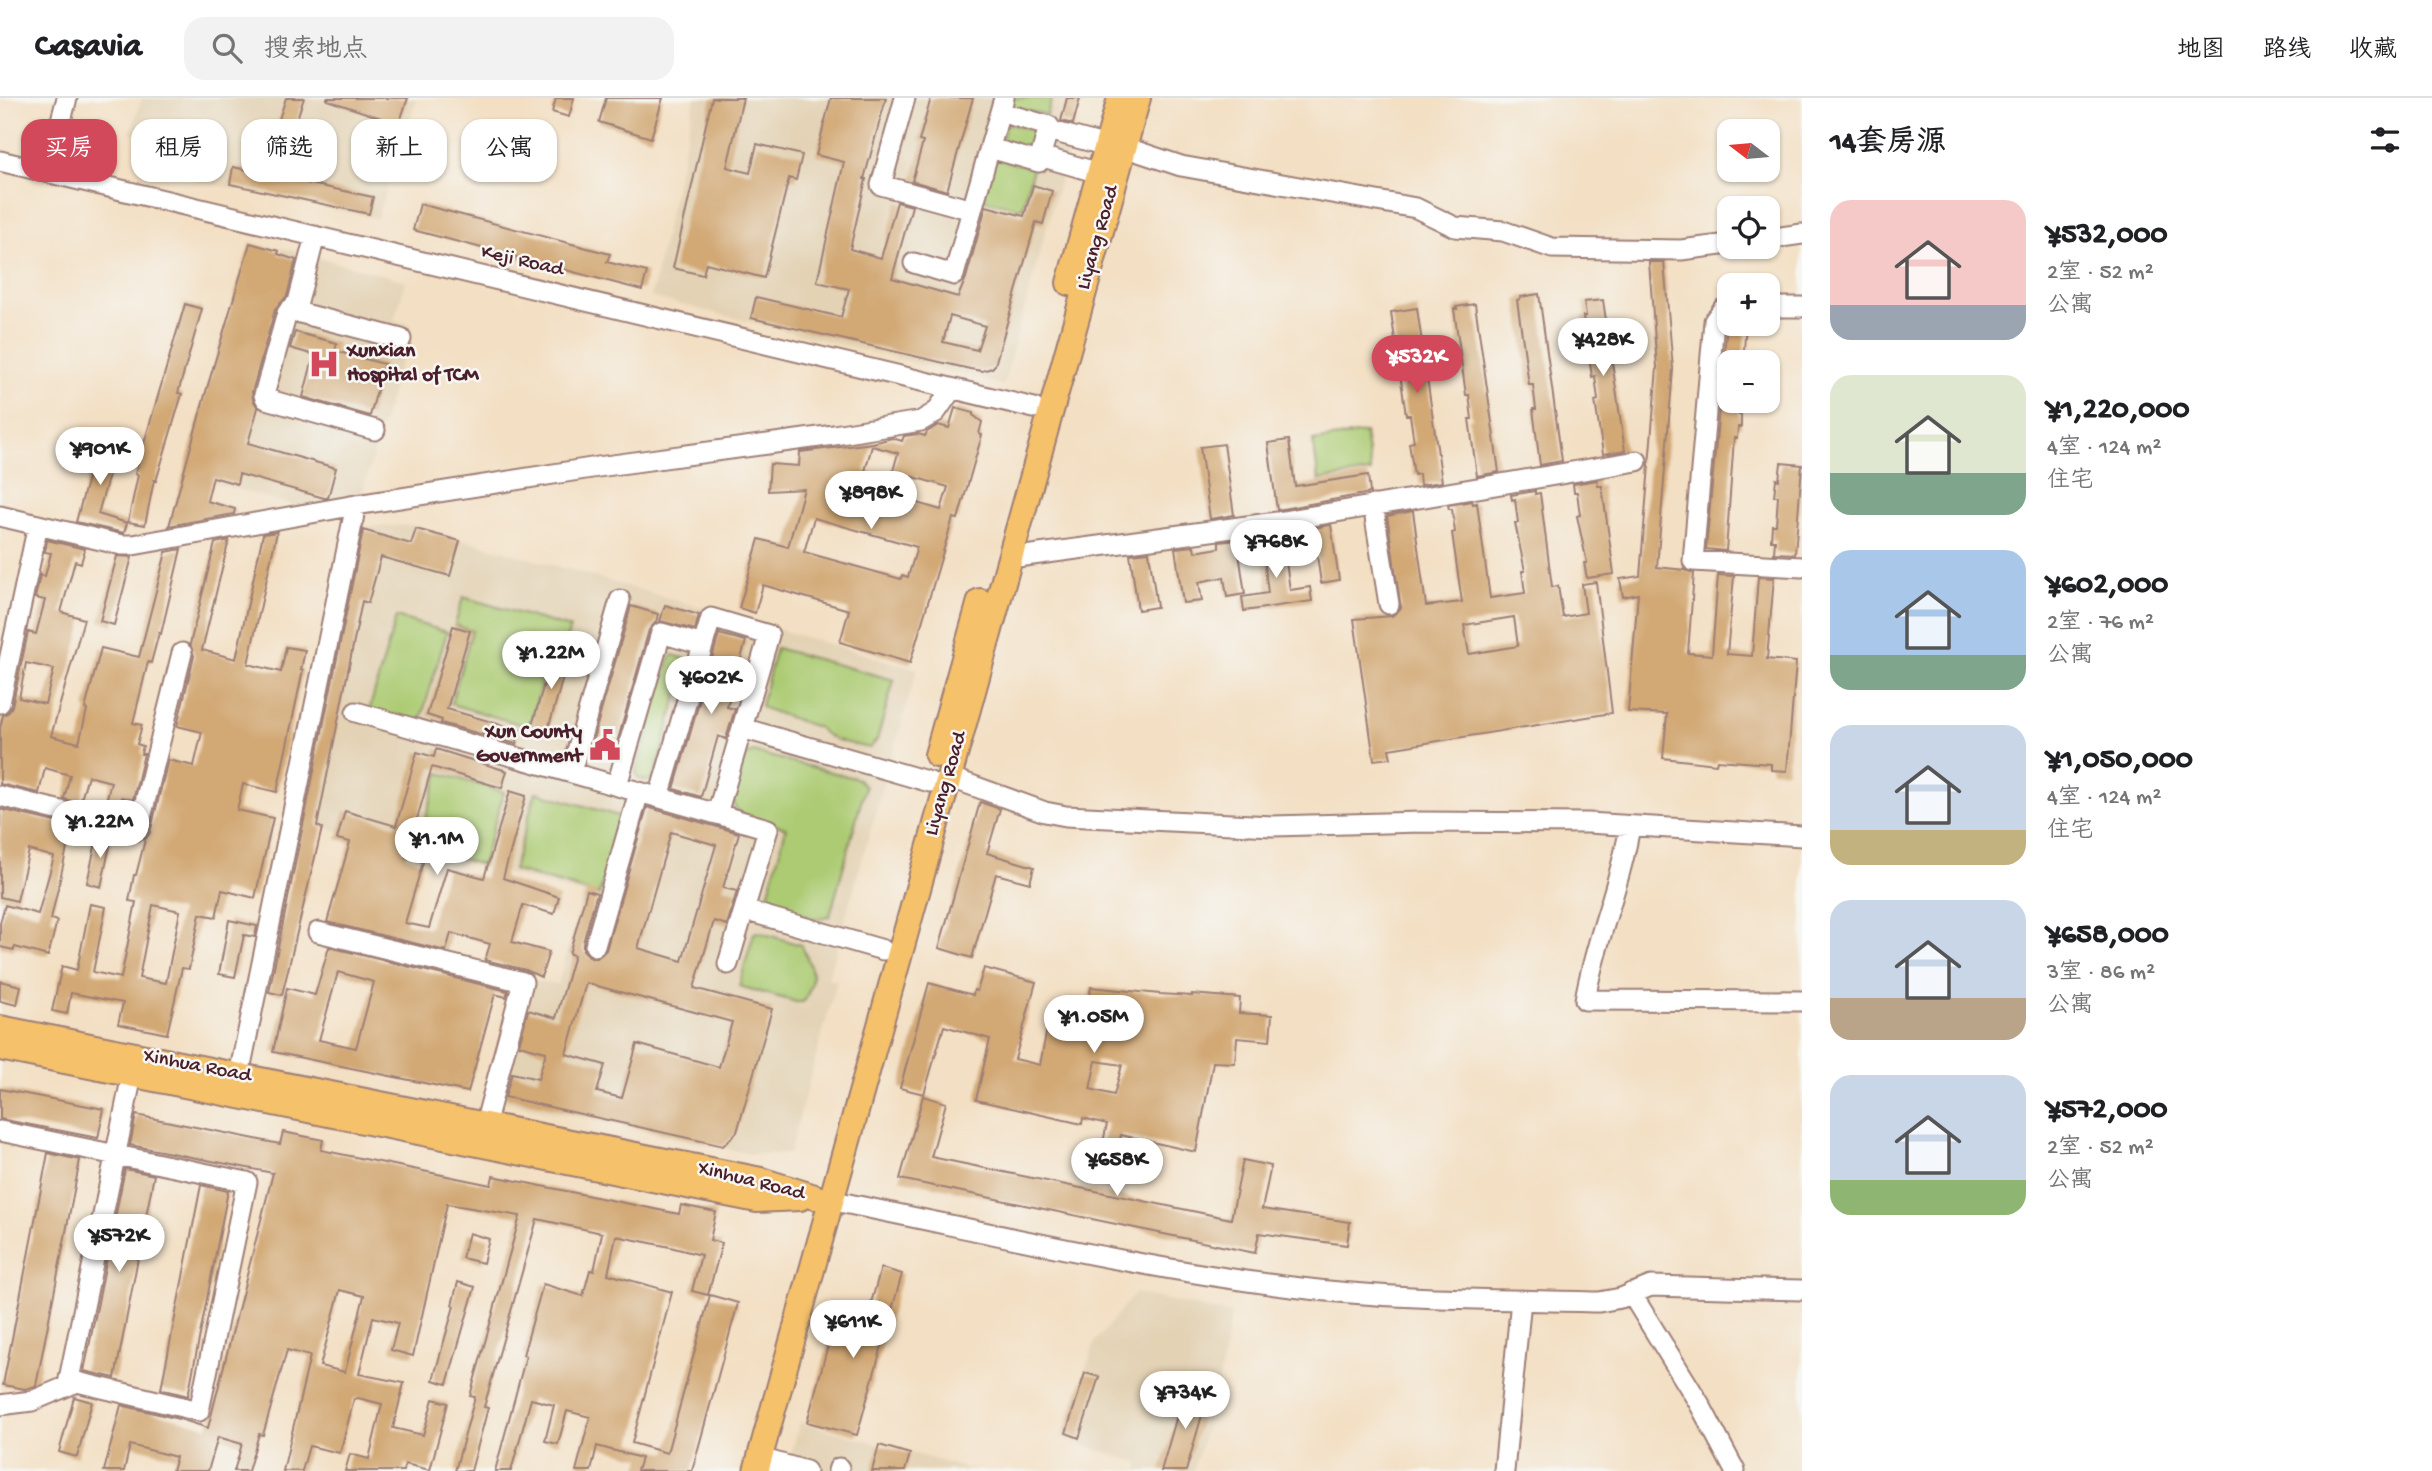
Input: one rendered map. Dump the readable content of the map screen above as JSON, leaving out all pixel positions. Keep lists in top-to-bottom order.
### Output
{
  "streets": {
    "main road": ["Liyang Road", "Xinhua Road"],
    "street": ["Keji Road"]
  },
  "crossings": [
    ["Liyang Road", "Keji Road"],
    ["Liyang Road", "Xinhua Road"]
  ],
  "places": {
    "hospital": ["Xunxian Hospital of TCM"],
    "public building": ["Xun County Government"]
  },
  "north": "left",
  "page": {
    "header": "Casavia",
    "search": "搜索地点",
    "nav": ["地图", "路线", "收藏"],
    "heading": "14套房源",
    "map_buttons": ["+", "−"],
    "chip": [
      "买房",
      "租房",
      "筛选",
      "新上",
      "公寓"
    ],
    "list": [
      {
        "name": "¥532,000",
        "note": "2室 · 52 m² · 公寓"
      },
      {
        "name": "¥1,220,000",
        "note": "4室 · 124 m² · 住宅"
      },
      {
        "name": "¥602,000",
        "note": "2室 · 76 m² · 公寓"
      },
      {
        "name": "¥1,050,000",
        "note": "4室 · 124 m² · 住宅"
      },
      {
        "name": "¥658,000",
        "note": "3室 · 86 m² · 公寓"
      },
      {
        "name": "¥572,000",
        "note": "2室 · 52 m² · 公寓"
      }
    ],
    "price": [
      "¥428K",
      "¥532K",
      "¥901K",
      "¥898K",
      "¥768K",
      "¥1.22M",
      "¥602K",
      "¥1.22M",
      "¥1.1M",
      "¥1.05M",
      "¥658K",
      "¥572K",
      "¥611K",
      "¥734K"
    ]
  }
}
